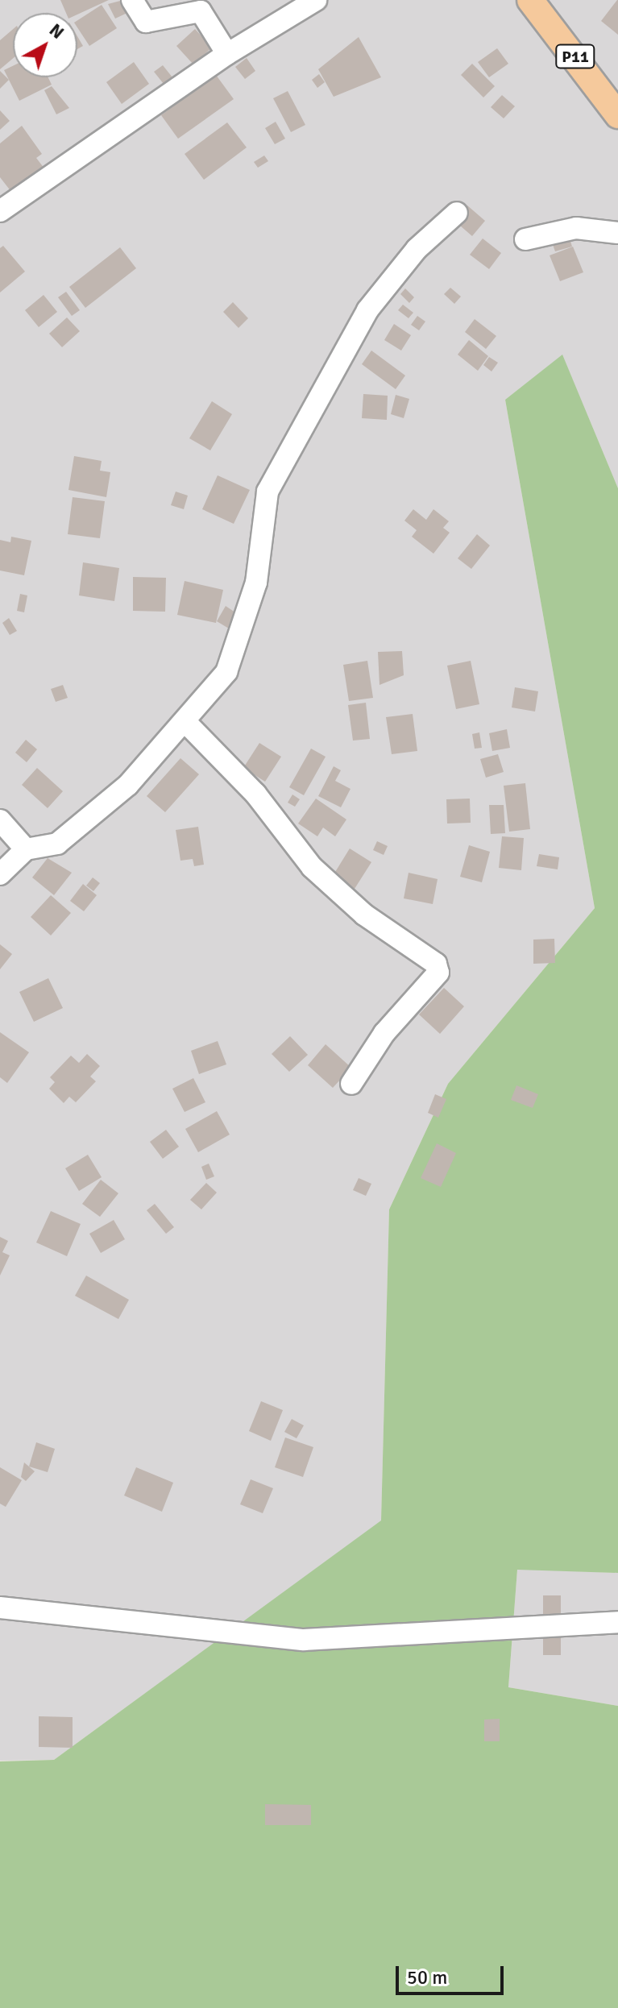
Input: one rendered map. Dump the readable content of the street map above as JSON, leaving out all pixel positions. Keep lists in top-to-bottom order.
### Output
{
  "streets": {
    "main road": ["P11"]
  },
  "scale_bar": "50 m",
  "north": "top right"
}
